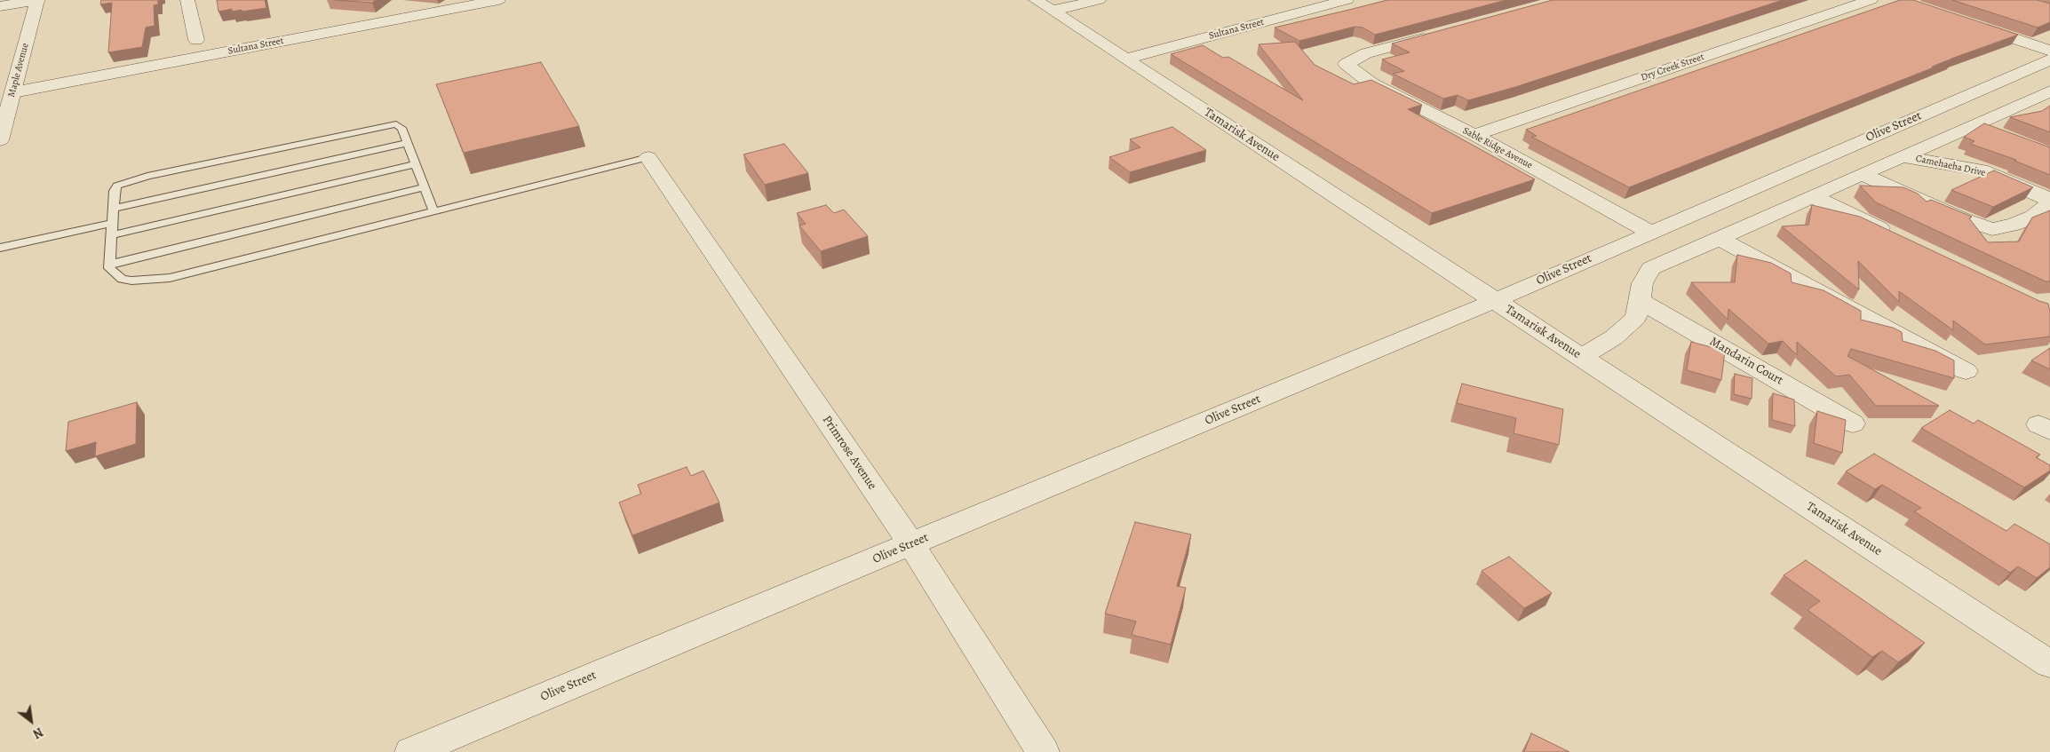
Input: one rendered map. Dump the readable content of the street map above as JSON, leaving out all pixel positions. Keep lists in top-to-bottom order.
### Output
{
  "streets": {
    "street": [
      "Sultana Street",
      "Dry Creek Street",
      "Maple Avenue",
      "Olive Street",
      "Tamarisk Avenue",
      "Sable Ridge Avenue",
      "Camehaeha Drive",
      "Mandarin Court",
      "Primrose Avenue"
    ]
  },
  "crossings": [
    ["Sultana Street", "Maple Avenue"],
    ["Sultana Street", "Tamarisk Avenue"],
    ["Dry Creek Street", "Sable Ridge Avenue"],
    ["Olive Street", "Tamarisk Avenue"],
    ["Olive Street", "Sable Ridge Avenue"],
    ["Olive Street", "Primrose Avenue"]
  ],
  "north": "bottom right"
}
